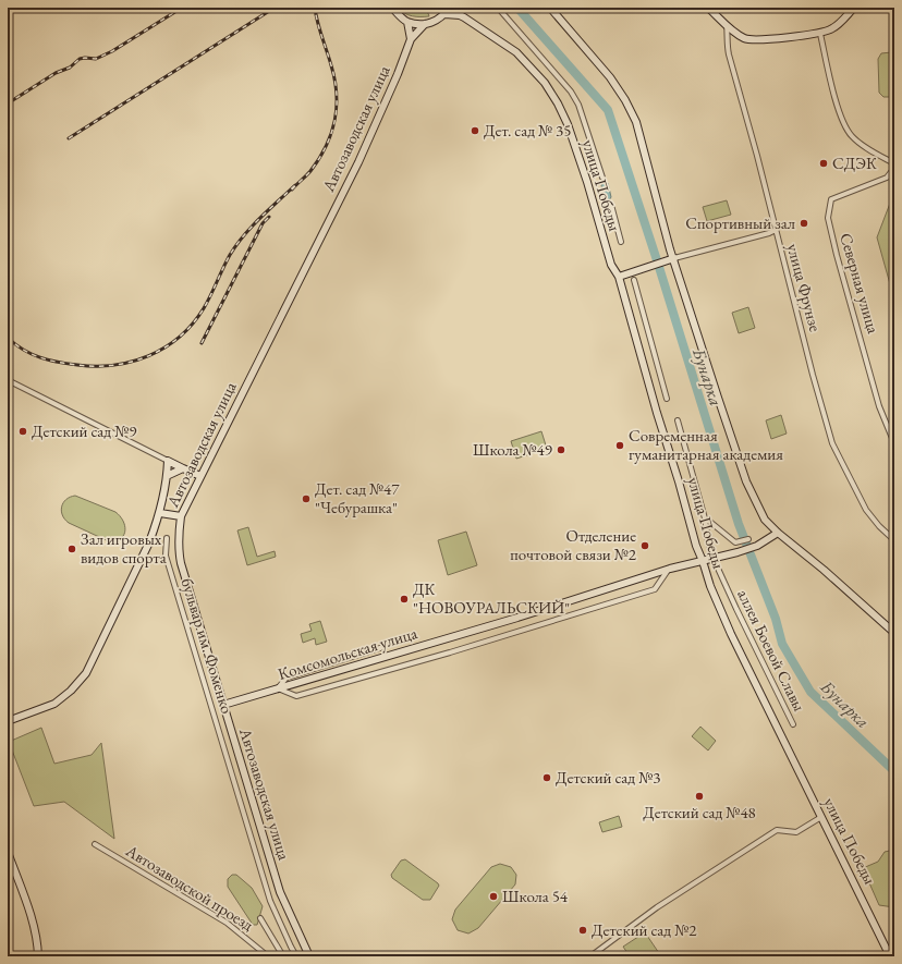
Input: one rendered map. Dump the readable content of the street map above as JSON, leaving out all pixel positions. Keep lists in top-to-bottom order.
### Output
{
  "streets": {
    "street": [
      "Автозаводская улица",
      "улица Победы",
      "Северная улица",
      "улица Фрунзе",
      "бульвар им. Фоменко",
      "аллея Боевой Славы",
      "Комсомольская улица",
      "Автозаводской проезд"
    ]
  },
  "crossings": [
    ["Автозаводская улица", "Комсомольская улица"],
    ["улица Победы", "Комсомольская улица"],
    ["аллея Боевой Славы", "Комсомольская улица"]
  ],
  "water": ["Бунарка"],
  "places": [
    "Дет. сад № 35",
    "СДЭК",
    "Спортивный зал",
    "Детский сад №9",
    "Современная гуманитарная академия",
    "Школа №49",
    "Дет. сад №47 \"Чебурашка\"",
    "Отделение почтовой связи №2",
    "Зал игровых видов спорта",
    "ДК \"НОВОУРАЛЬСКИЙ\"",
    "Детский сад №3",
    "Детский сад №48",
    "Школа 54",
    "Детский сад №2"
  ]
}
